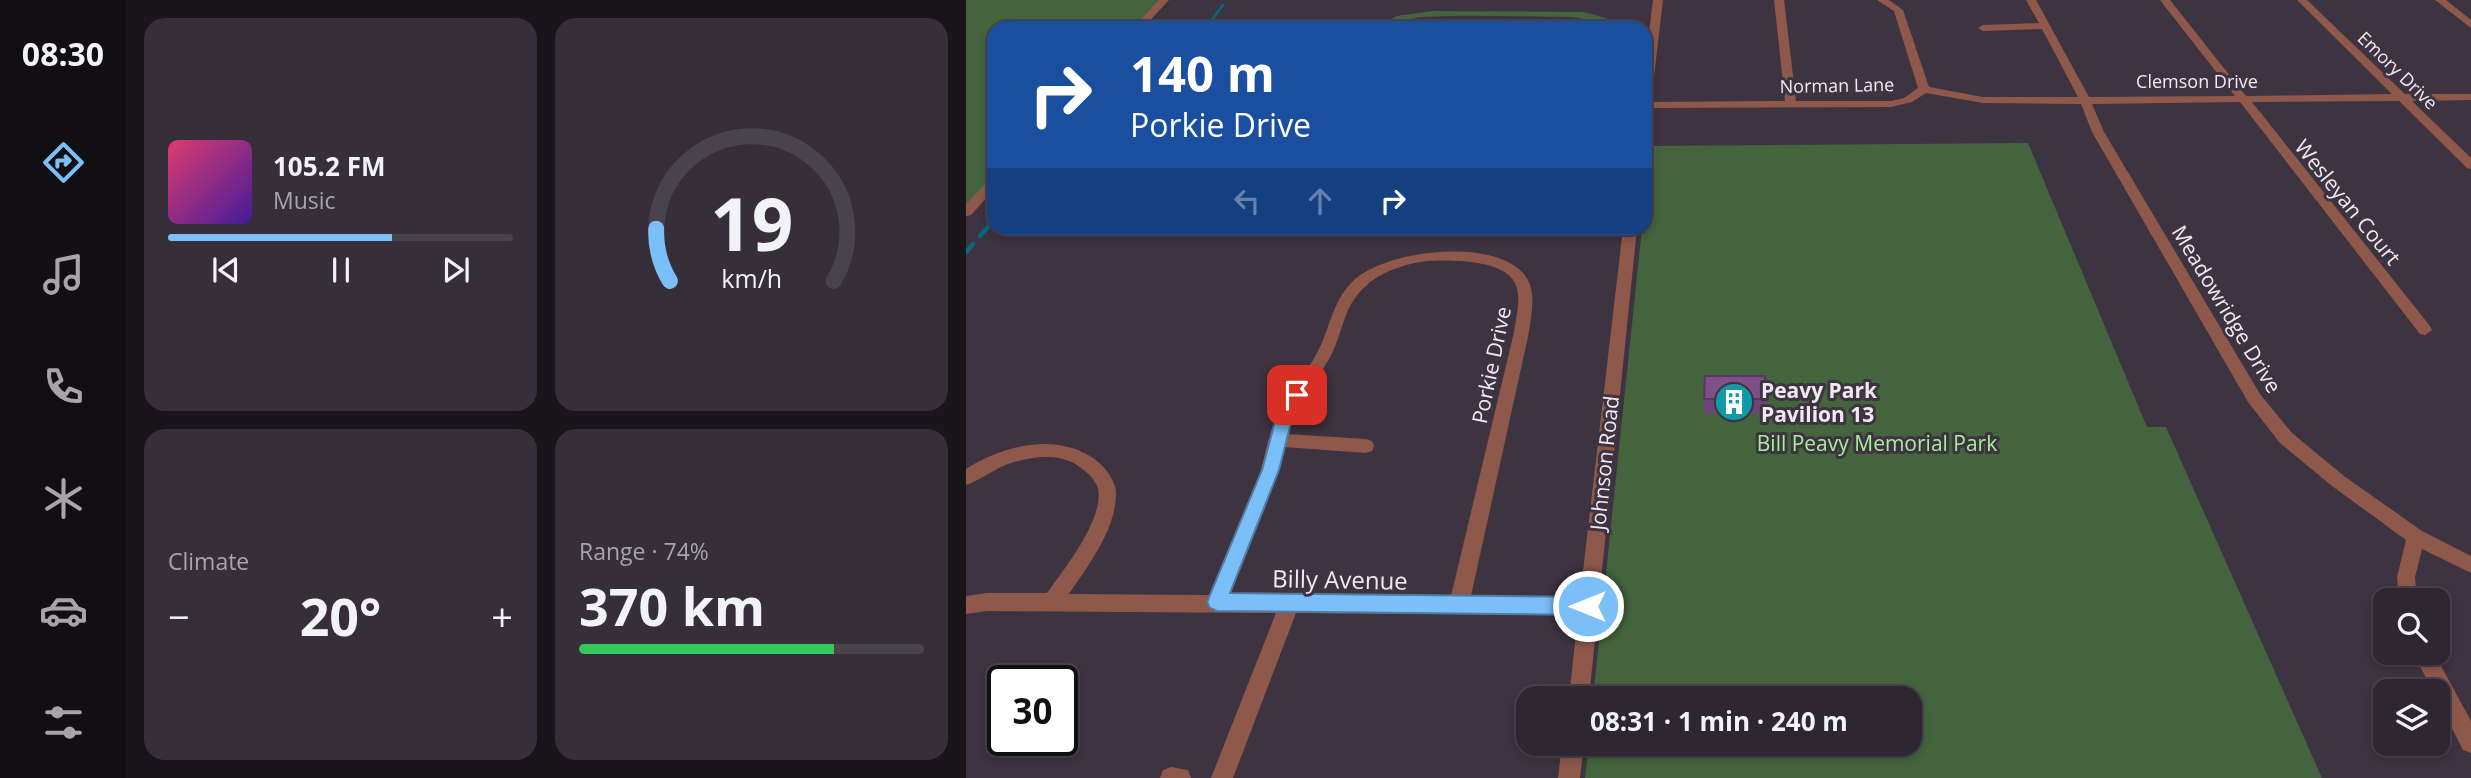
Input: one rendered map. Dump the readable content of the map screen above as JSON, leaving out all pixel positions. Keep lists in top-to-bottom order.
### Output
{
  "streets": {
    "street": [
      "Emory Drive",
      "Clemson Drive",
      "Norman Lane",
      "Wesleyan Court",
      "Meadowridge Drive",
      "Porkie Drive",
      "Johnson Road",
      "Billy Avenue"
    ]
  },
  "crossings": [
    ["Emory Drive", "Clemson Drive"],
    ["Clemson Drive", "Norman Lane"],
    ["Clemson Drive", "Wesleyan Court"],
    ["Clemson Drive", "Meadowridge Drive"],
    ["Porkie Drive", "Billy Avenue"],
    ["Johnson Road", "Billy Avenue"]
  ],
  "parks": ["Bill Peavy Memorial Park"],
  "places": {
    "building": ["Peavy Park Pavilion 13"]
  },
  "page": {
    "tabs": "08:30",
    "turn": ["140 m", "Porkie Drive"],
    "song": ["105.2 FM", "Music"],
    "tile": [
      "Climate",
      ["Range · 74%", "370 km"]
    ],
    "heat": ["−", "20°", "+"],
    "limit": "30",
    "trip": "08:31 · 1 min · 240 m",
    "gauge": ["19", "km/h"]
  }
}
